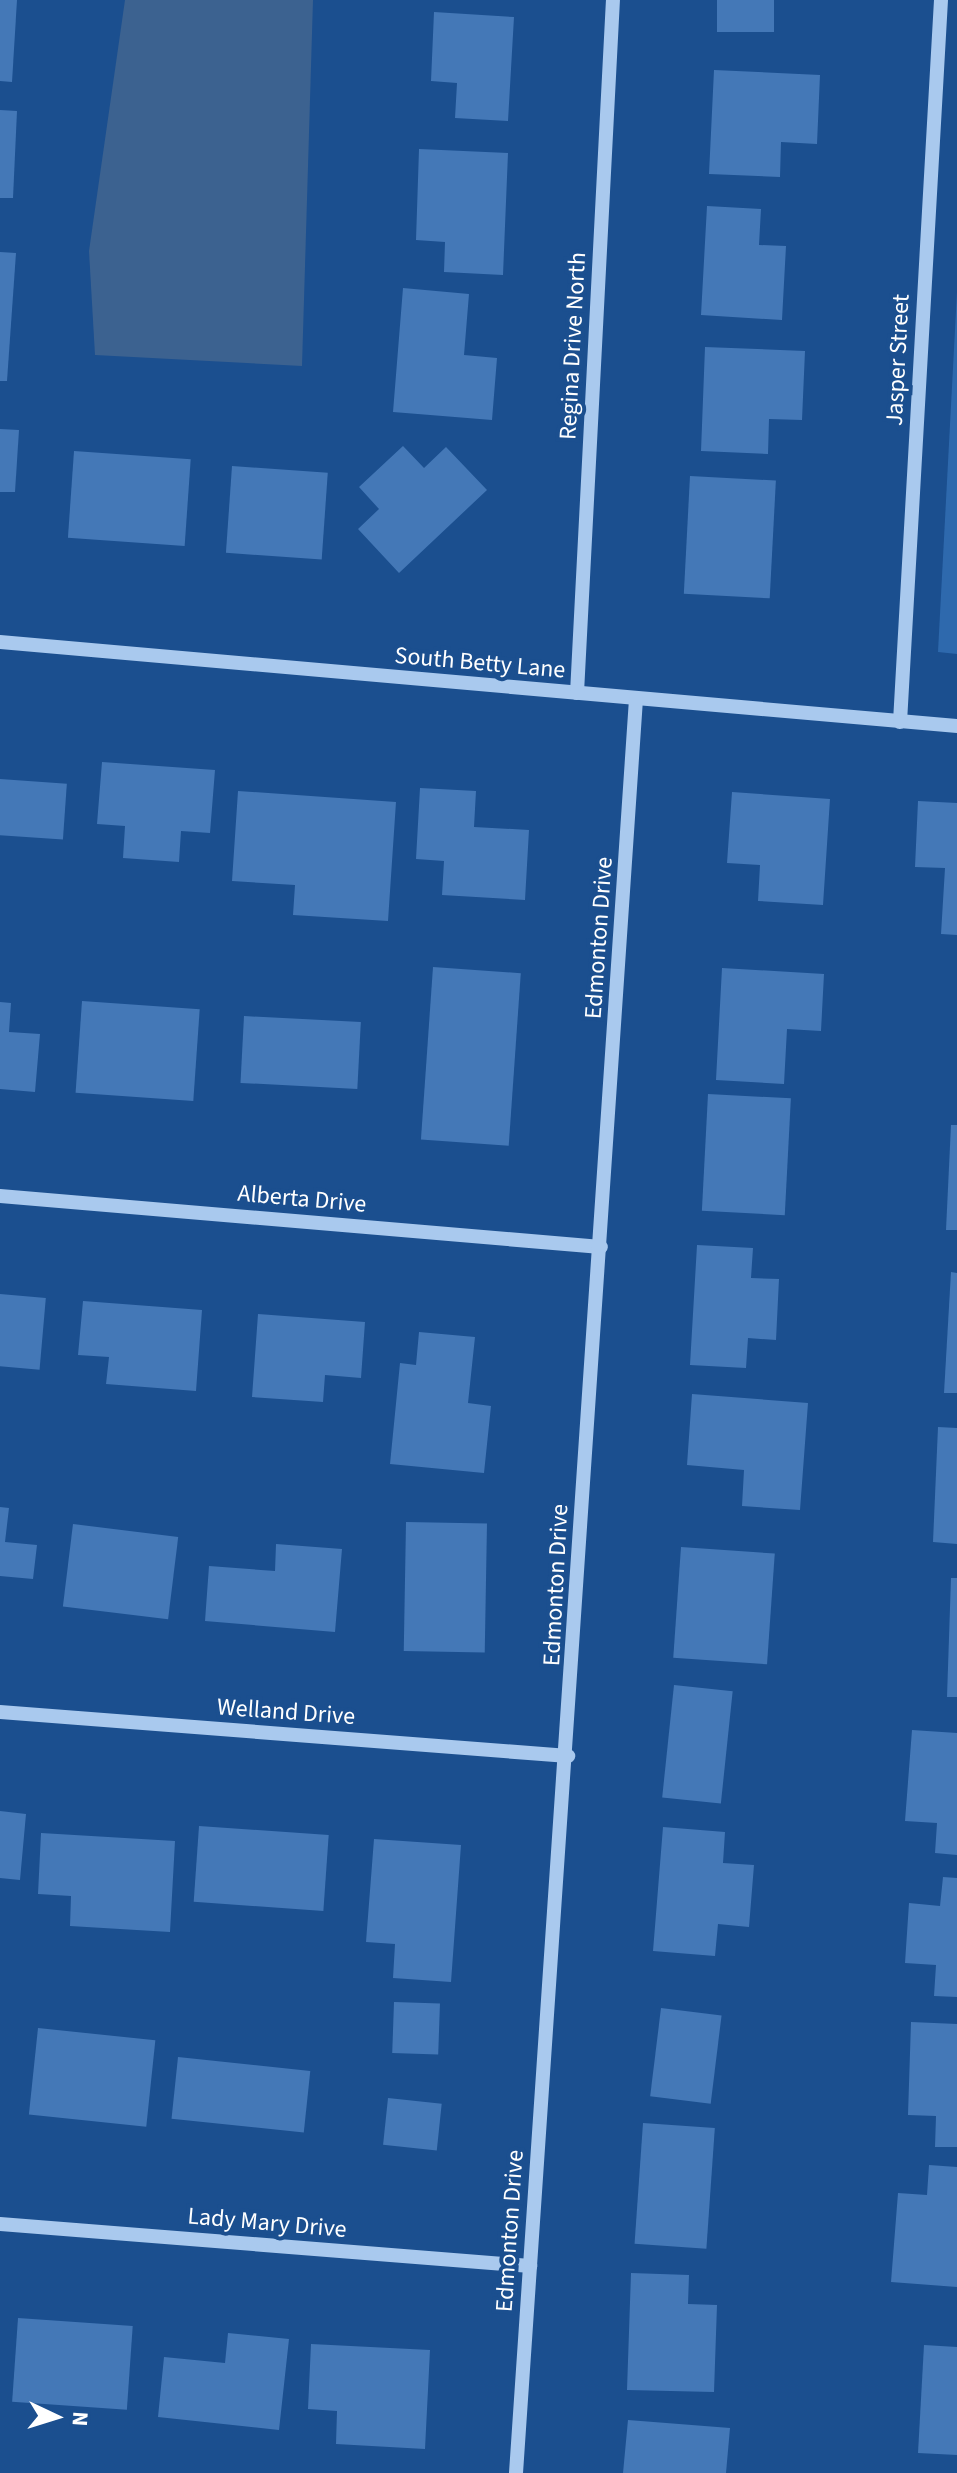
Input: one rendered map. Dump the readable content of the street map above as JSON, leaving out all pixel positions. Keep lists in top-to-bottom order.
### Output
{
  "streets": {
    "street": [
      "Regina Drive North",
      "Jasper Street",
      "South Betty Lane",
      "Edmonton Drive",
      "Alberta Drive",
      "Welland Drive",
      "Lady Mary Drive"
    ]
  },
  "crossings": [
    ["Regina Drive North", "South Betty Lane"],
    ["Jasper Street", "South Betty Lane"],
    ["South Betty Lane", "Edmonton Drive"],
    ["Edmonton Drive", "Alberta Drive"],
    ["Edmonton Drive", "Welland Drive"],
    ["Edmonton Drive", "Lady Mary Drive"]
  ],
  "north": "right"
}
